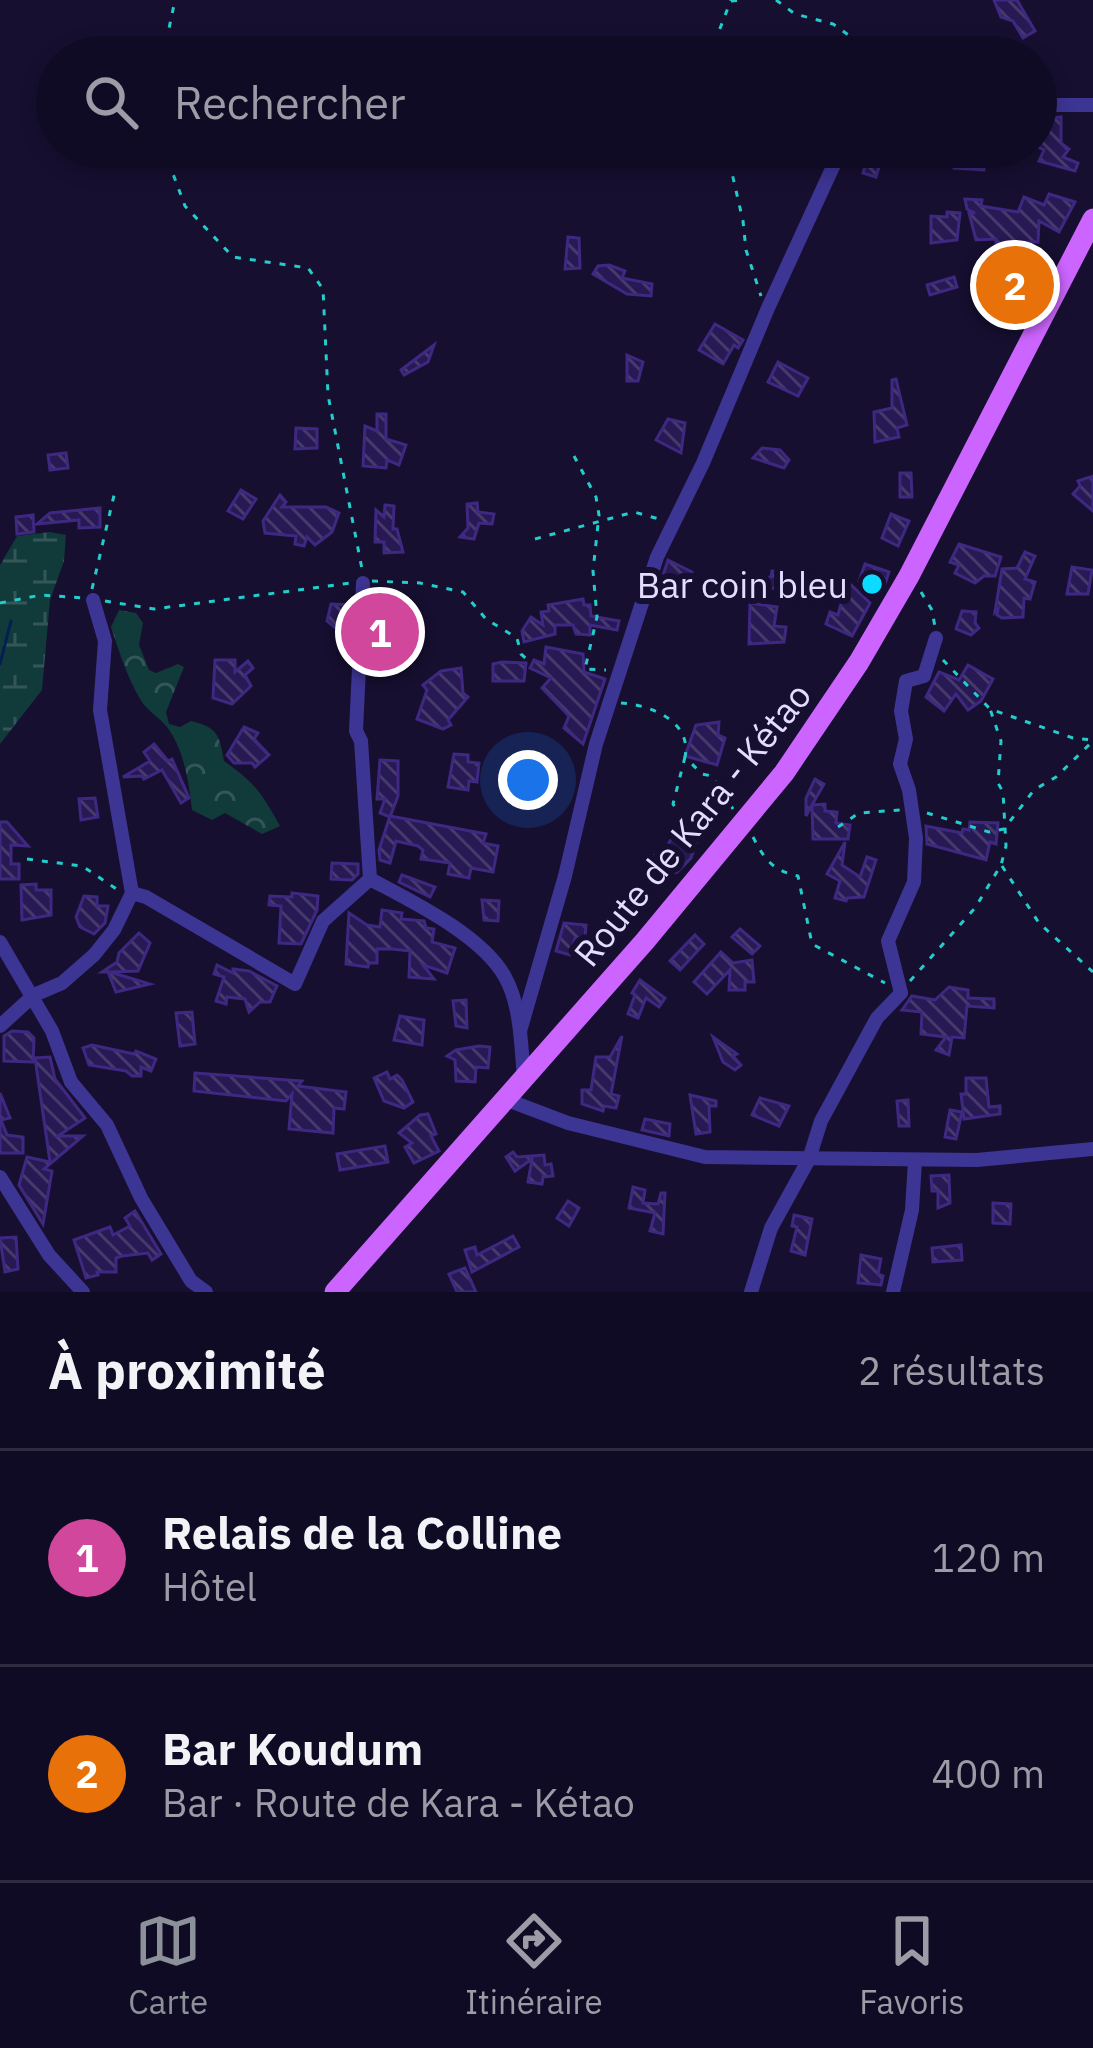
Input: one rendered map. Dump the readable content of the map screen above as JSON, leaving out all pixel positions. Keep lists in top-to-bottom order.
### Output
{
  "streets": {
    "main road": ["Route de Kara - Kétao"]
  },
  "places": ["Bar coin bleu"],
  "page": {
    "search": "Rechercher",
    "pins": ["2", "1"],
    "heading": ["À proximité", "2 résultats"],
    "list": [
      {
        "mark": "1",
        "name": "Relais de la Colline",
        "note": "Hôtel",
        "value": "120 m"
      },
      {
        "mark": "2",
        "name": "Bar Koudum",
        "note": "Bar · Route de Kara - Kétao",
        "value": "400 m"
      }
    ],
    "nav": ["Carte", "Itinéraire", "Favoris"]
  }
}
